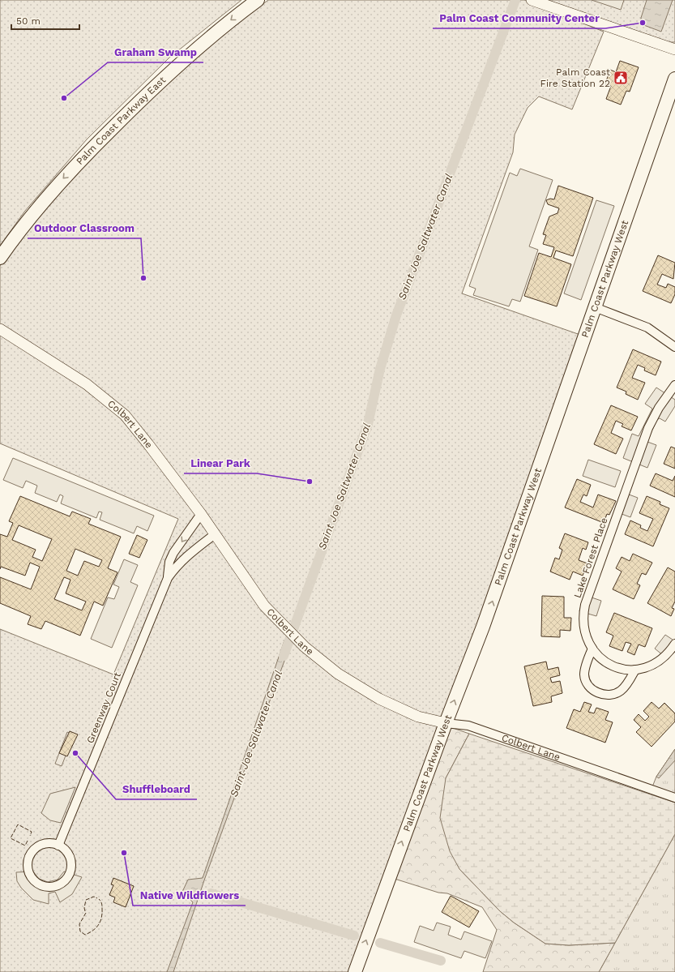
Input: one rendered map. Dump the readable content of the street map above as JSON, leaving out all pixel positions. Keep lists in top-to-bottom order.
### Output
{
  "streets": {
    "main road": ["Palm Coast Parkway East", "Palm Coast Parkway West"],
    "street": ["Colbert Lane", "Lake Forest Place", "Greenway Court"]
  },
  "crossings": [
    ["Palm Coast Parkway West", "Colbert Lane"]
  ],
  "one_way": ["Palm Coast Parkway East", "Palm Coast Parkway West"],
  "water": ["Saint Joe Saltwater Canal"],
  "places": {
    "other": [
      "Palm Coast Community Center",
      "Graham Swamp",
      "Outdoor Classroom",
      "Linear Park",
      "Shuffleboard",
      "Native Wildflowers"
    ],
    "public building": ["Palm Coast Fire Station 22"]
  },
  "scale_bar": "50 m"
}
